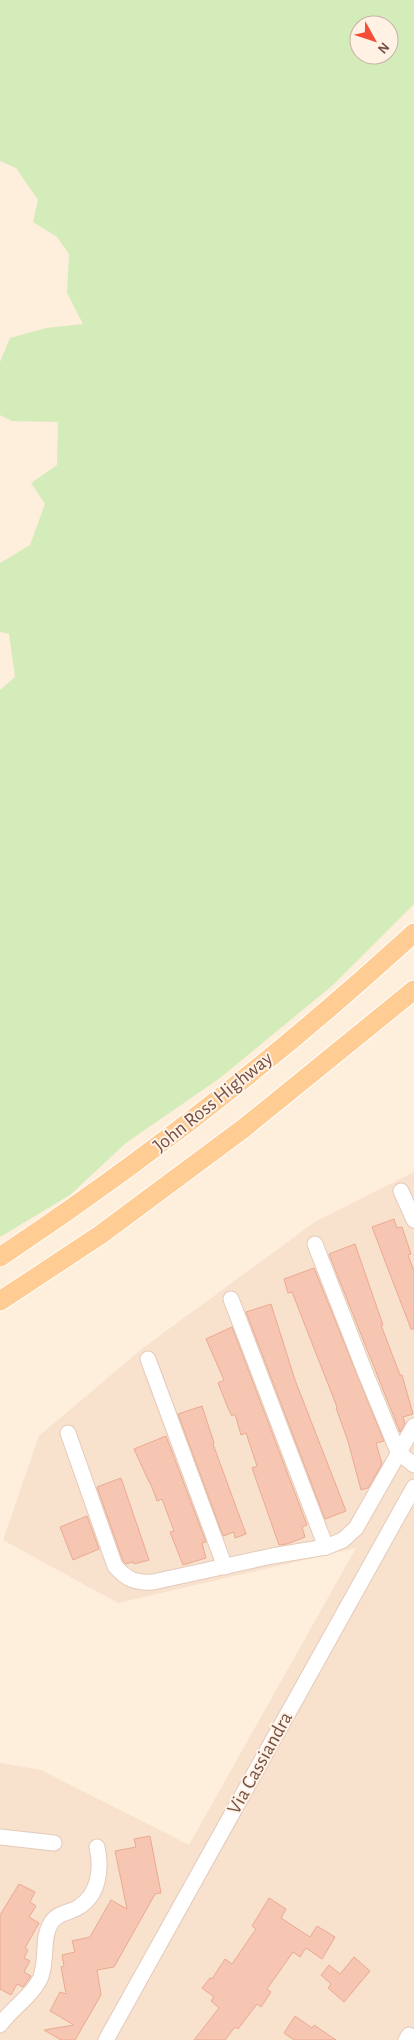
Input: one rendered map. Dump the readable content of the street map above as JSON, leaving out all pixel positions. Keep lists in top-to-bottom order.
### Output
{
  "streets": {
    "main road": ["John Ross Highway"],
    "street": ["Via Cassiandra"]
  },
  "north": "bottom right"
}
